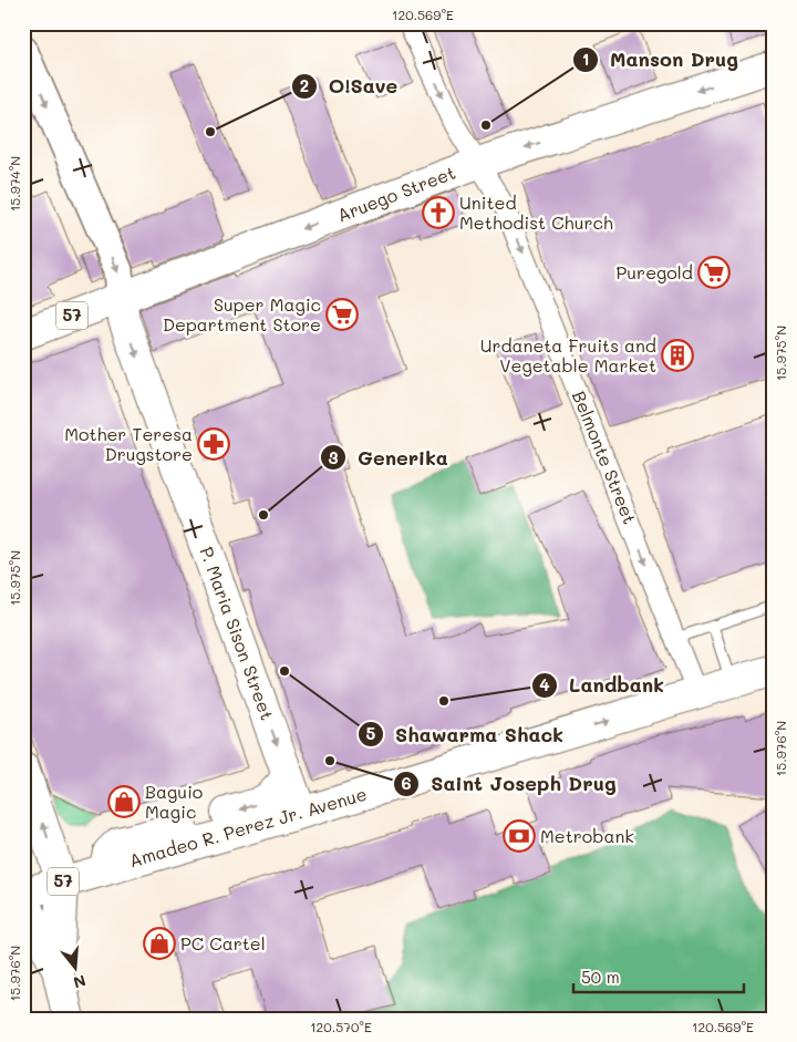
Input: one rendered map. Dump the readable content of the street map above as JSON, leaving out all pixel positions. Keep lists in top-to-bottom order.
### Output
{
  "streets": {
    "main road": [
      "Aruego Street",
      "57",
      "P. Maria Sison Street",
      "Amadeo R. Perez Jr. Avenue"
    ],
    "street": ["Belmonte Street"]
  },
  "crossings": [
    ["Aruego Street", "Belmonte Street"],
    ["Aruego Street", "P. Maria Sison Street"],
    ["Belmonte Street", "Amadeo R. Perez Jr. Avenue"],
    ["P. Maria Sison Street", "Amadeo R. Perez Jr. Avenue"]
  ],
  "one_way": ["Aruego Street", "Belmonte Street", "P. Maria Sison Street"],
  "places": {
    "other": [
      "Manson Drug",
      "O!Save",
      "Generika",
      "Shawarma Shack",
      "Landbank",
      "Saint Joseph Drug"
    ],
    "church": ["United Methodist Church"],
    "supermarket": ["Puregold", "Super Magic Department Store"],
    "building": ["Urdaneta Fruits and Vegetable Market"],
    "pharmacy": ["Mother Teresa Drugstore"],
    "shop": ["Baguio Magic", "PC Cartel"],
    "bank": ["Metrobank"]
  },
  "scale_bar": "50 m",
  "north": "bottom",
  "coordinates": [
    "120.569°E",
    "15.974°N",
    "15.975°N",
    "15.976°N",
    "120.570°E"
  ]
}
